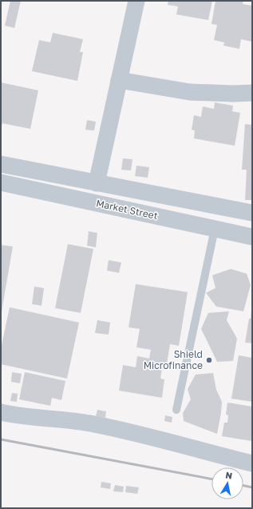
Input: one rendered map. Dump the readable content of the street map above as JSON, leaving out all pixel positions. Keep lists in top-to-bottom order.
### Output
{
  "streets": {
    "street": ["Market Street"]
  },
  "places": ["Shield Microfinance"],
  "north": "top"
}
